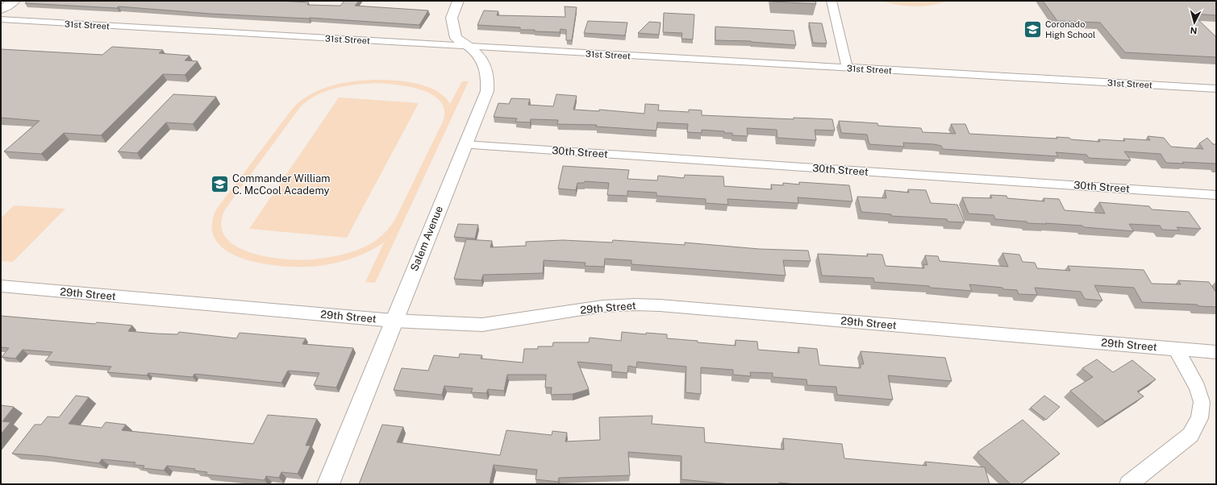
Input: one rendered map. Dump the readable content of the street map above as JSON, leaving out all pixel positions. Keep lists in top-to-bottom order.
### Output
{
  "streets": {
    "street": [
      "31st Street",
      "30th Street",
      "Salem Avenue",
      "29th Street"
    ]
  },
  "crossings": [
    ["31st Street", "Salem Avenue"],
    ["30th Street", "Salem Avenue"],
    ["Salem Avenue", "29th Street"]
  ],
  "places": {
    "school or university": ["Coronado High School", "Commander William C. McCool Academy"]
  },
  "north": "bottom"
}
